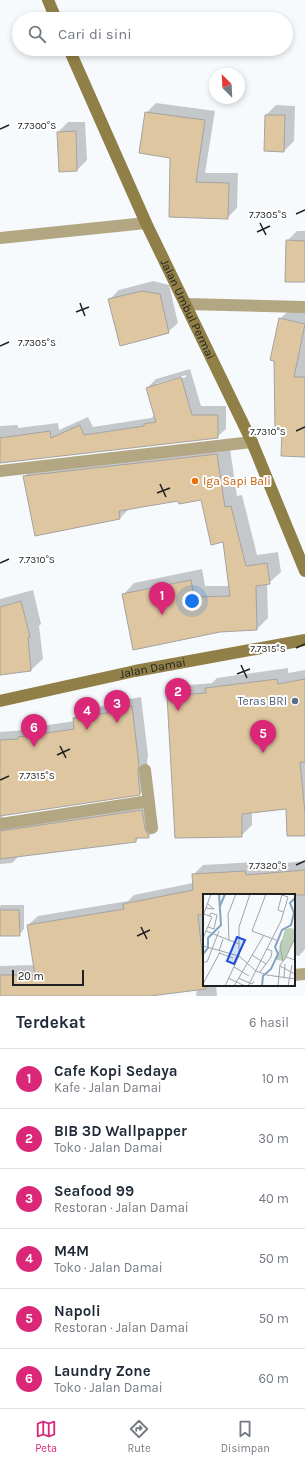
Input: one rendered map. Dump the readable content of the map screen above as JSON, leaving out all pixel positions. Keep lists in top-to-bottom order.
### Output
{
  "streets": {
    "main road": ["Jalan Umbul Permai", "Jalan Damai"]
  },
  "places": ["Iga Sapi Bali", "Teras BRI"],
  "scale_bar": "20 m",
  "north": "top left",
  "page": {
    "search": "Cari di sini",
    "pins": [
      "1",
      "2",
      "3",
      "4",
      "6",
      "5"
    ],
    "scale": "20 m",
    "heading": ["Terdekat", "6 hasil"],
    "list": [
      {
        "mark": "1",
        "name": "Cafe Kopi Sedaya",
        "note": "Kafe · Jalan Damai",
        "value": "10 m"
      },
      {
        "mark": "2",
        "name": "BIB 3D Wallpapper",
        "note": "Toko · Jalan Damai",
        "value": "30 m"
      },
      {
        "mark": "3",
        "name": "Seafood 99",
        "note": "Restoran · Jalan Damai",
        "value": "40 m"
      },
      {
        "mark": "4",
        "name": "M4M",
        "note": "Toko · Jalan Damai",
        "value": "50 m"
      },
      {
        "mark": "5",
        "name": "Napoli",
        "note": "Restoran · Jalan Damai",
        "value": "50 m"
      },
      {
        "mark": "6",
        "name": "Laundry Zone",
        "note": "Toko · Jalan Damai",
        "value": "60 m"
      }
    ],
    "nav": ["Peta", "Rute", "Disimpan"]
  },
  "coordinates": [
    "7.7300°S",
    "7.7305°S",
    "7.7310°S",
    "7.7315°S",
    "7.7320°S"
  ]
}
